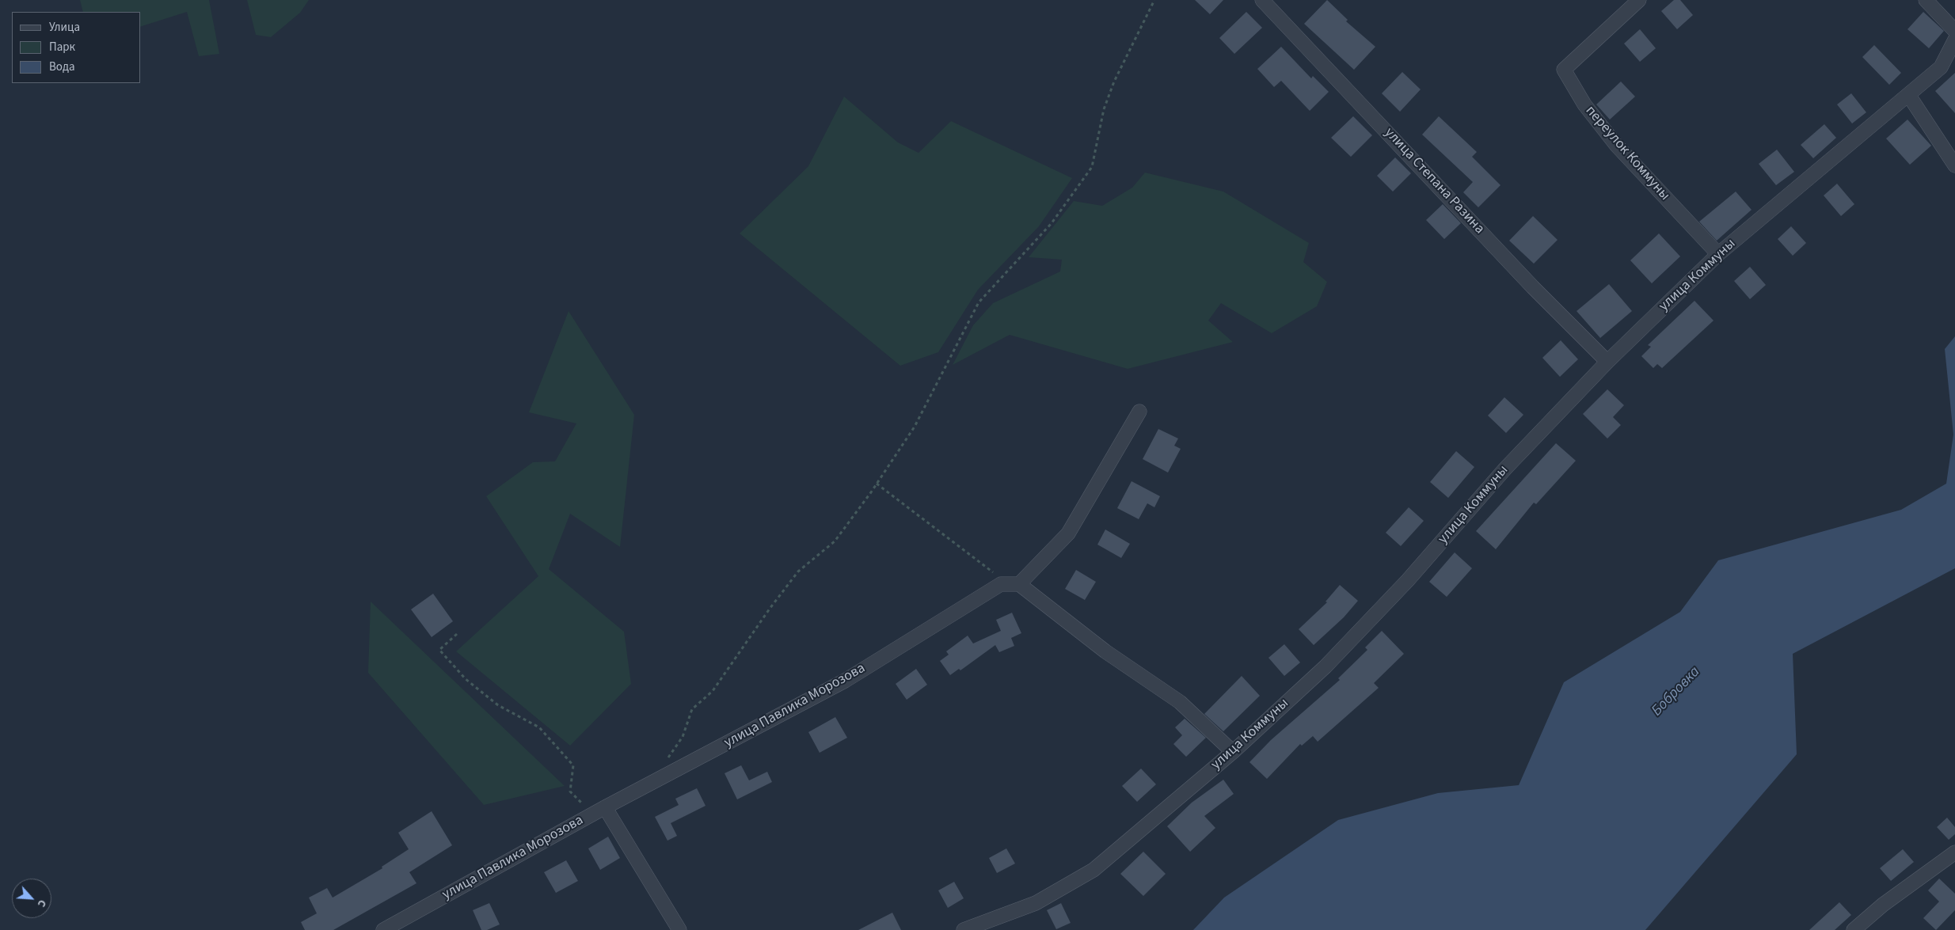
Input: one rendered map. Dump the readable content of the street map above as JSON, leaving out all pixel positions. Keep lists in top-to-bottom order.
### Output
{
  "streets": {
    "street": [
      "переулок Коммуны",
      "улица Степана Разина",
      "улица Коммуны",
      "улица Павлика Морозова"
    ]
  },
  "crossings": [
    ["переулок Коммуны", "улица Коммуны"],
    ["улица Степана Разина", "улица Коммуны"]
  ],
  "water": ["Бобровка"],
  "legend": ["Улица", "Парк", "Вода"],
  "north": "bottom right"
}
